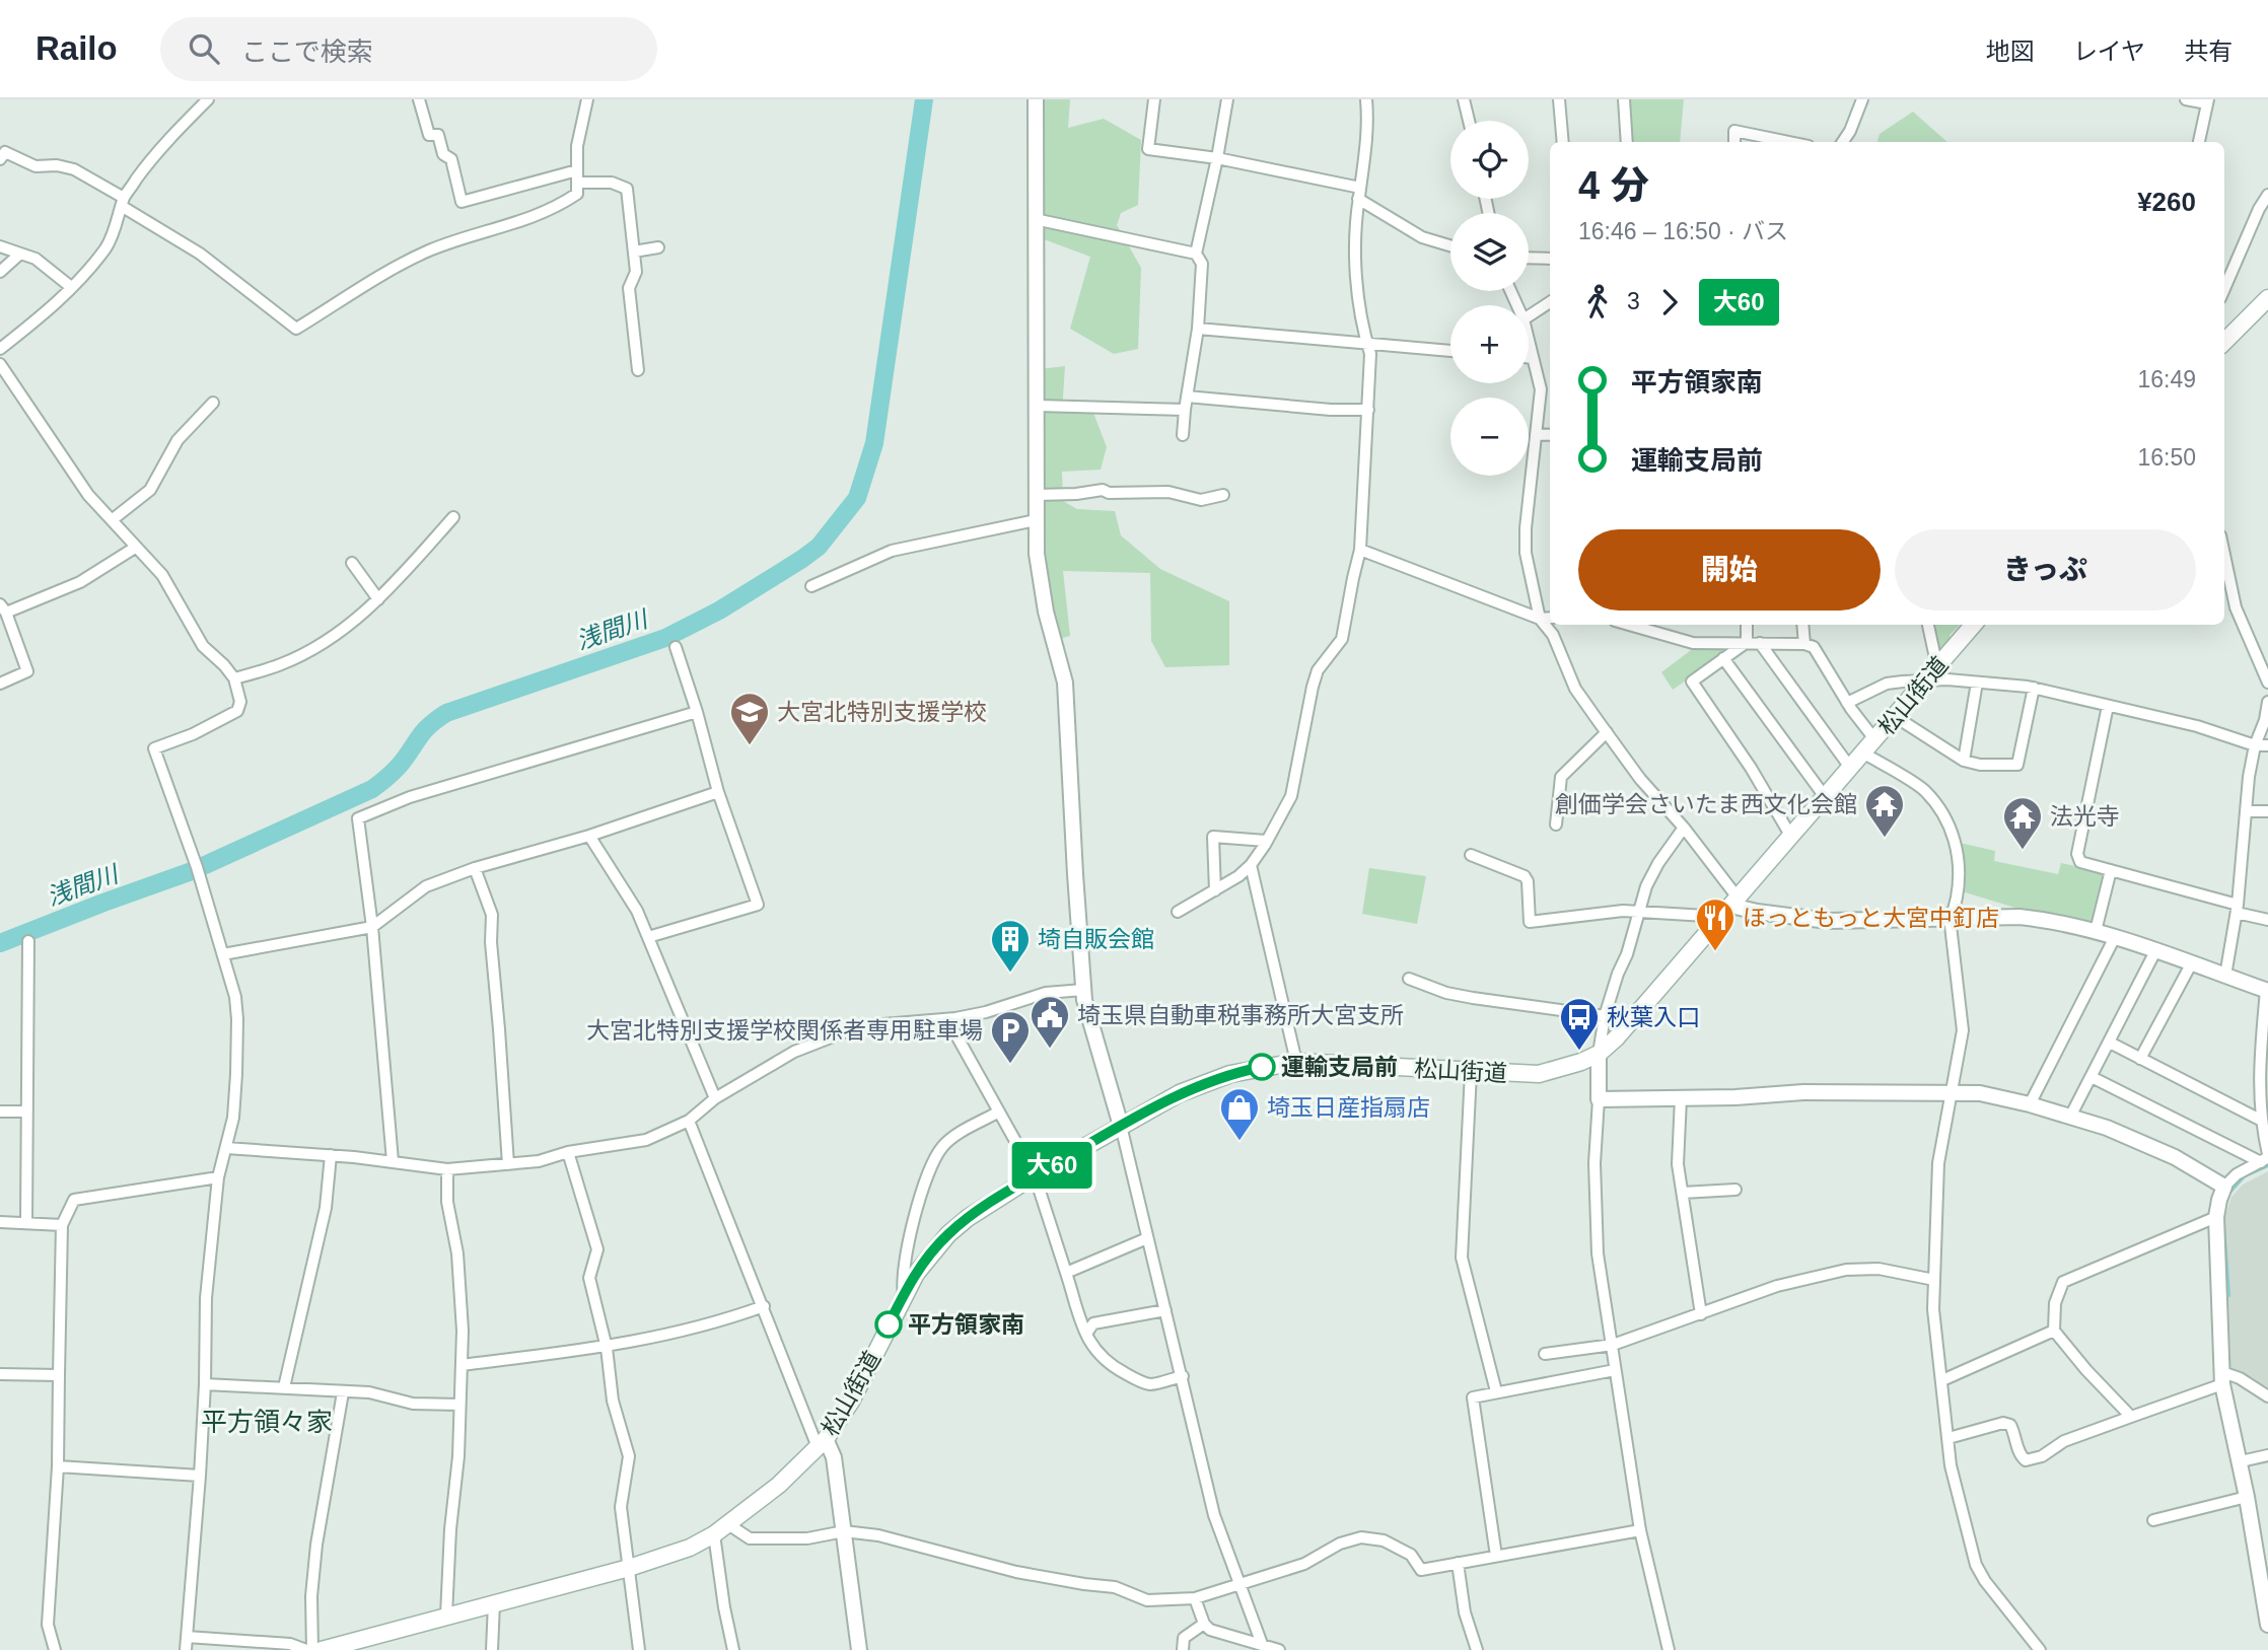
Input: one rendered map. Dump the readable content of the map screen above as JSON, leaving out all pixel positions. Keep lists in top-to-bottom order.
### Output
{
  "streets": {
    "main road": ["松山街道"]
  },
  "districts": ["平方領々家"],
  "water": ["浅間川"],
  "places": {
    "school or university": ["大宮北特別支援学校"],
    "temple": ["創価学会さいたま西文化会館", "法光寺"],
    "restaurant": ["ほっともっと大宮中釘店"],
    "building": ["埼自販会館"],
    "public building": ["埼玉県自動車税事務所大宮支所"],
    "bus stop": ["秋葉入口"],
    "parking": ["大宮北特別支援学校関係者専用駐車場"],
    "other": ["運輸支局前", "平方領家南"],
    "shop": ["埼玉日産指扇店"]
  },
  "lines": ["bus line 大60"],
  "page": {
    "header": "Railo",
    "search": "ここで検索",
    "nav": ["地図", "レイヤ", "共有"],
    "on_map": "大60",
    "map_buttons": ["+", "−"],
    "heading": ["4 分", "16:46 – 16:50 · バス", "¥260"],
    "legs": ["3", "大60"],
    "list": [
      {
        "name": "平方領家南",
        "value": "16:49"
      },
      {
        "name": "運輸支局前",
        "value": "16:50"
      }
    ],
    "buttons": ["開始", "きっぷ"]
  }
}
